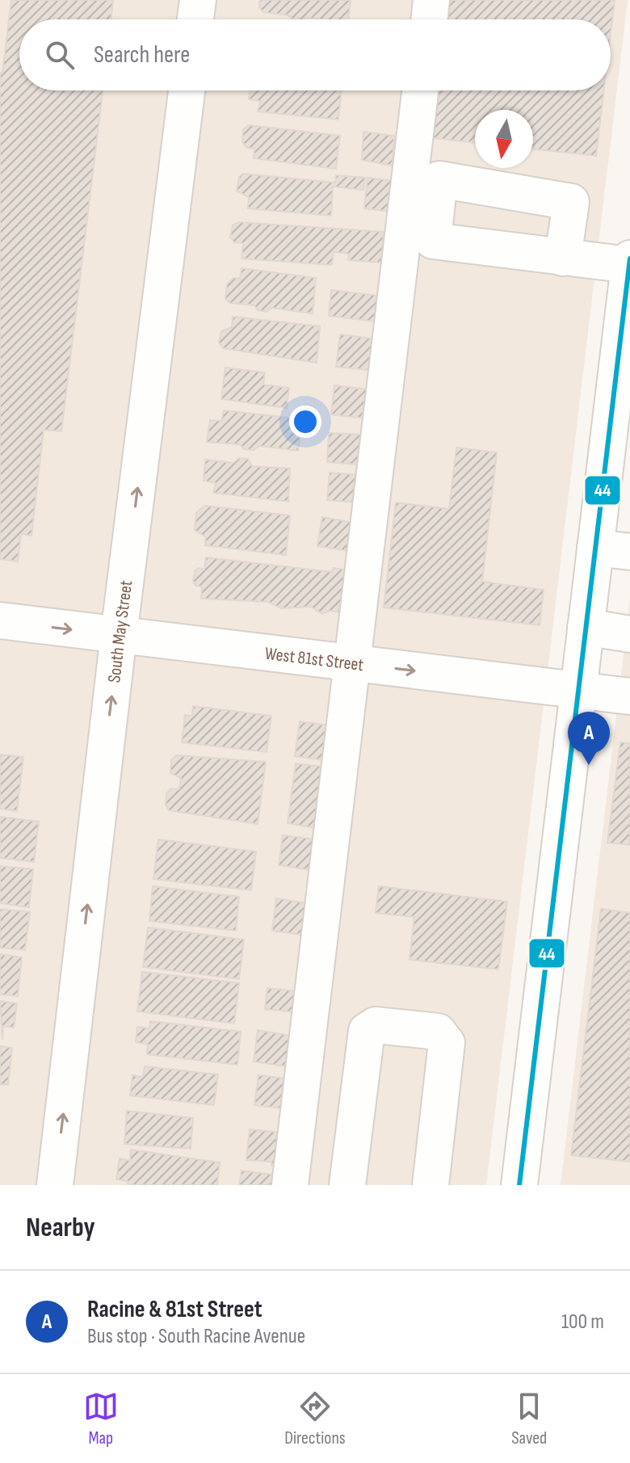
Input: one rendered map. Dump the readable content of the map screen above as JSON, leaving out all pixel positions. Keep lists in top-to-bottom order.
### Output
{
  "streets": {
    "street": ["South May Street", "West 81st Street"]
  },
  "crossings": [
    ["South May Street", "West 81st Street"]
  ],
  "one_way": ["West 81st Street"],
  "lines": ["transit line 44"],
  "north": "bottom",
  "page": {
    "search": "Search here",
    "pins": "A",
    "heading": "Nearby",
    "list": [
      {
        "mark": "A",
        "name": "Racine & 81st Street",
        "note": "Bus stop · South Racine Avenue",
        "value": "100 m"
      }
    ],
    "nav": ["Map", "Directions", "Saved"]
  }
}
